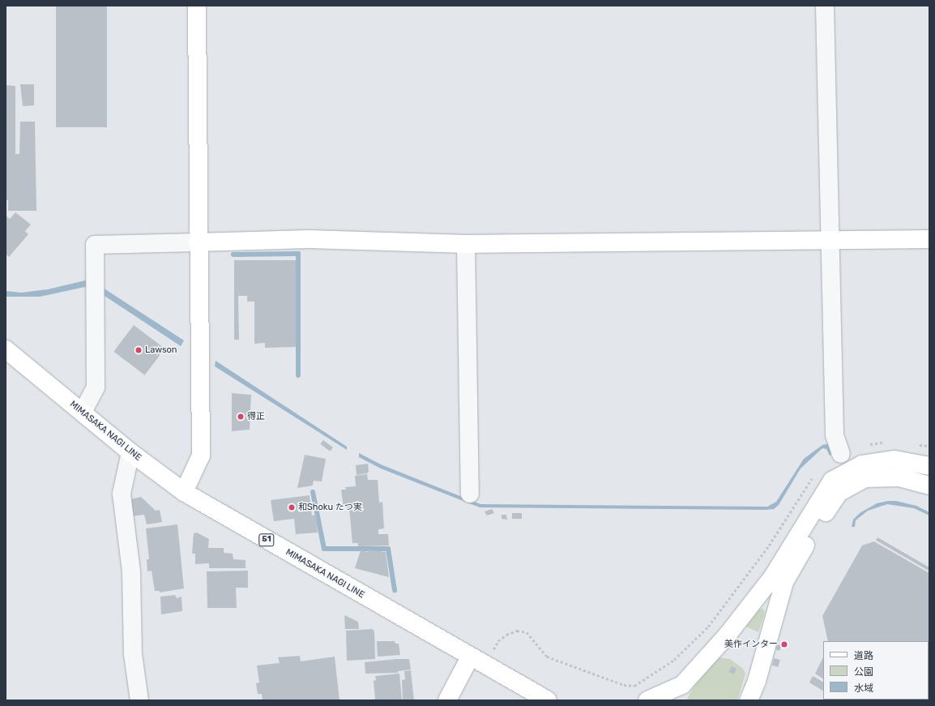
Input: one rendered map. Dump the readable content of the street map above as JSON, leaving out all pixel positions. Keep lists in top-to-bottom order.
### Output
{
  "streets": {
    "main road": ["MIMASAKA NAGI LINE", "51"]
  },
  "places": [
    "Lawson",
    "得正",
    "和Shoku たつ実",
    "美作インター"
  ],
  "legend": ["道路", "公園", "水域"]
}
